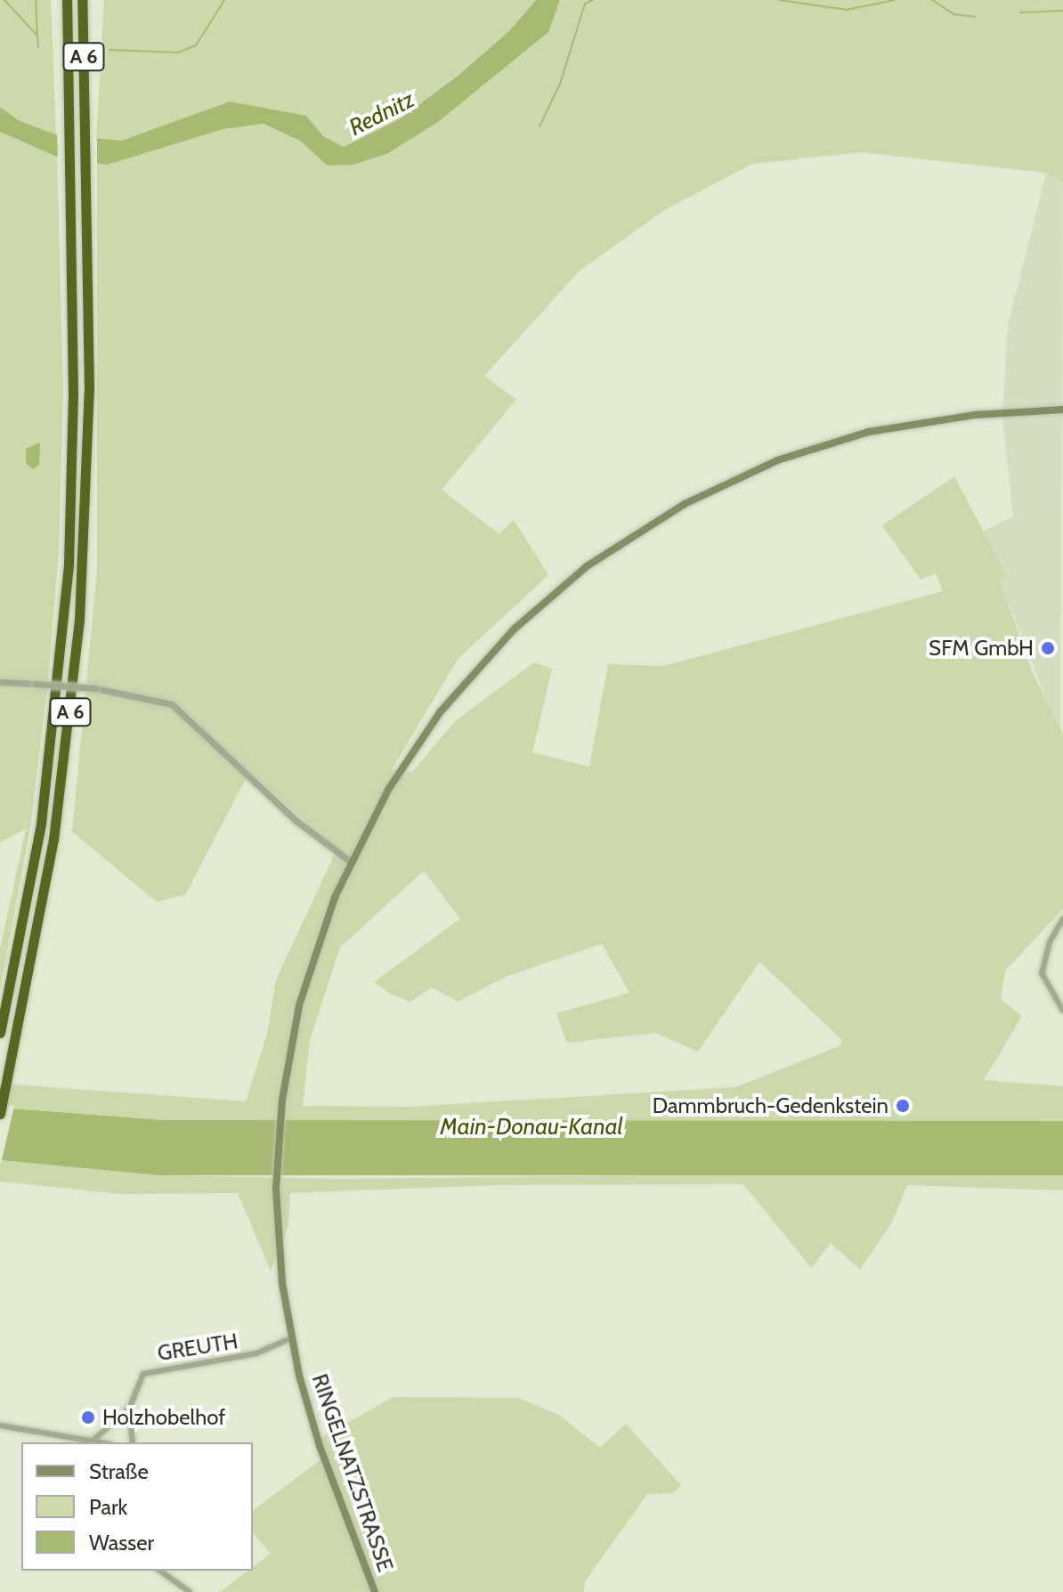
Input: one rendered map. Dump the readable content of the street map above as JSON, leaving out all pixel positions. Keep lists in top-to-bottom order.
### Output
{
  "streets": {
    "highway": ["A 6"],
    "main road": ["RINGELNATZSTRASSE"],
    "street": ["GREUTH"]
  },
  "crossings": [
    ["GREUTH", "RINGELNATZSTRASSE"]
  ],
  "water": ["Rednitz", "Main-Donau-Kanal"],
  "places": ["SFM GmbH", "Dammbruch-Gedenkstein", "Holzhobelhof"],
  "legend": ["Straße", "Park", "Wasser"]
}
